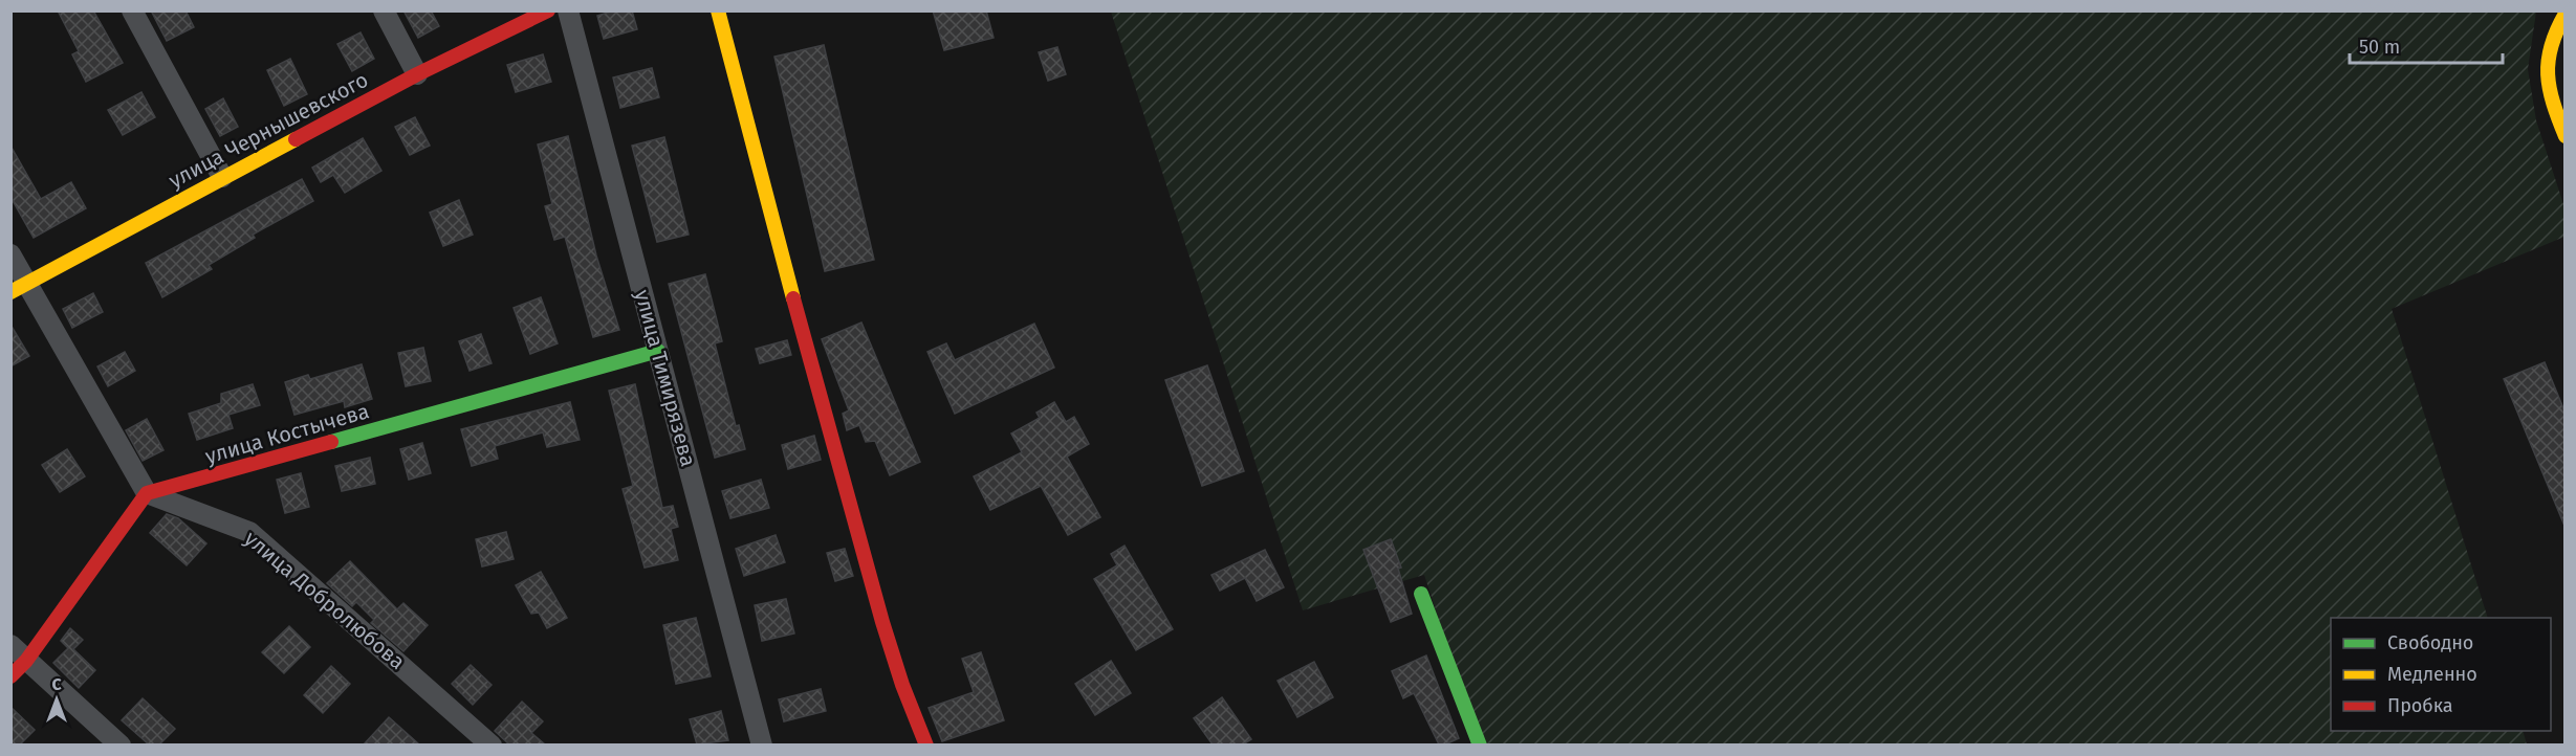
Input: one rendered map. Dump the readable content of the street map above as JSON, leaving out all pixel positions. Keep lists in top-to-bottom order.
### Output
{
  "streets": {
    "street": [
      "улица Чернышевского",
      "улица Тимирязева",
      "улица Костычева",
      "улица Добролюбова"
    ]
  },
  "crossings": [
    ["улица Тимирязева", "улица Костычева"],
    ["улица Костычева", "улица Добролюбова"]
  ],
  "legend": ["Свободно", "Медленно", "Пробка"],
  "scale_bar": "50 m",
  "north": "top"
}
